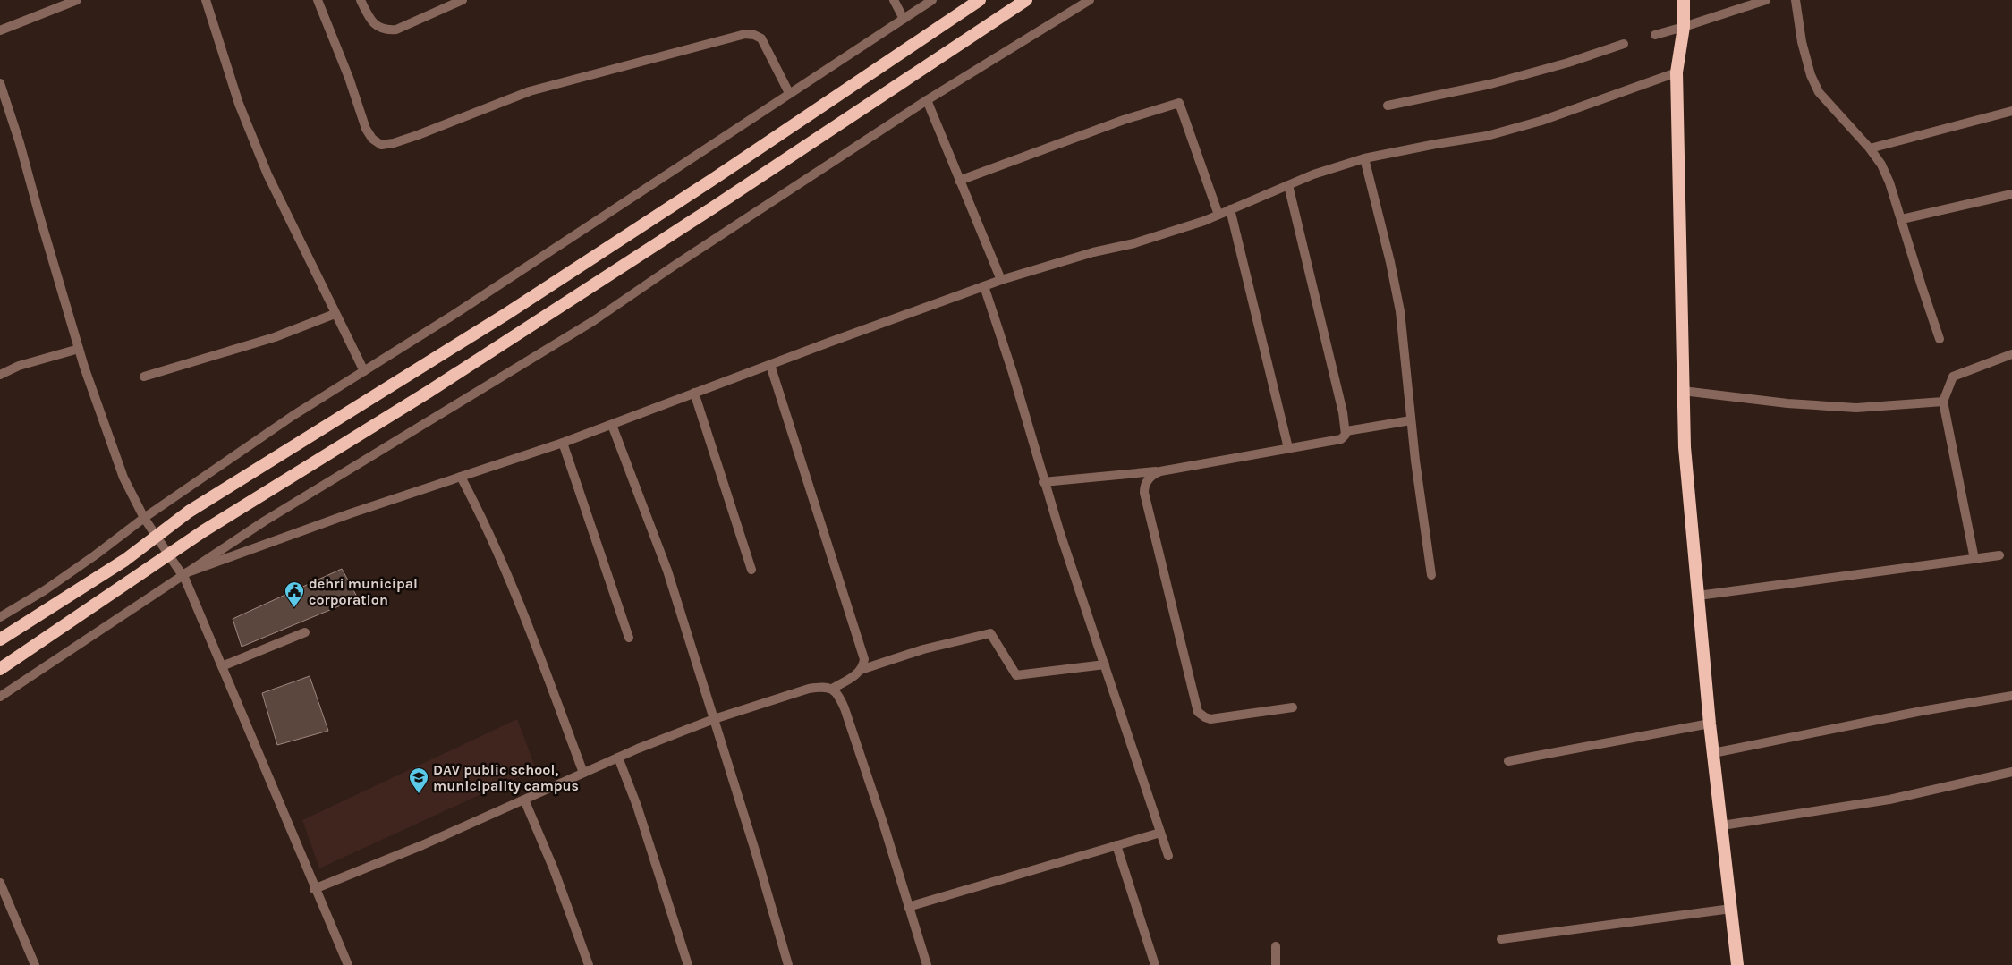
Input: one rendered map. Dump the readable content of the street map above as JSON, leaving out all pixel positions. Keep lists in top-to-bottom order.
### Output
{
  "places": {
    "public building": ["dehri municipal corporation"],
    "school or university": ["DAV public school, municipality campus"]
  }
}
